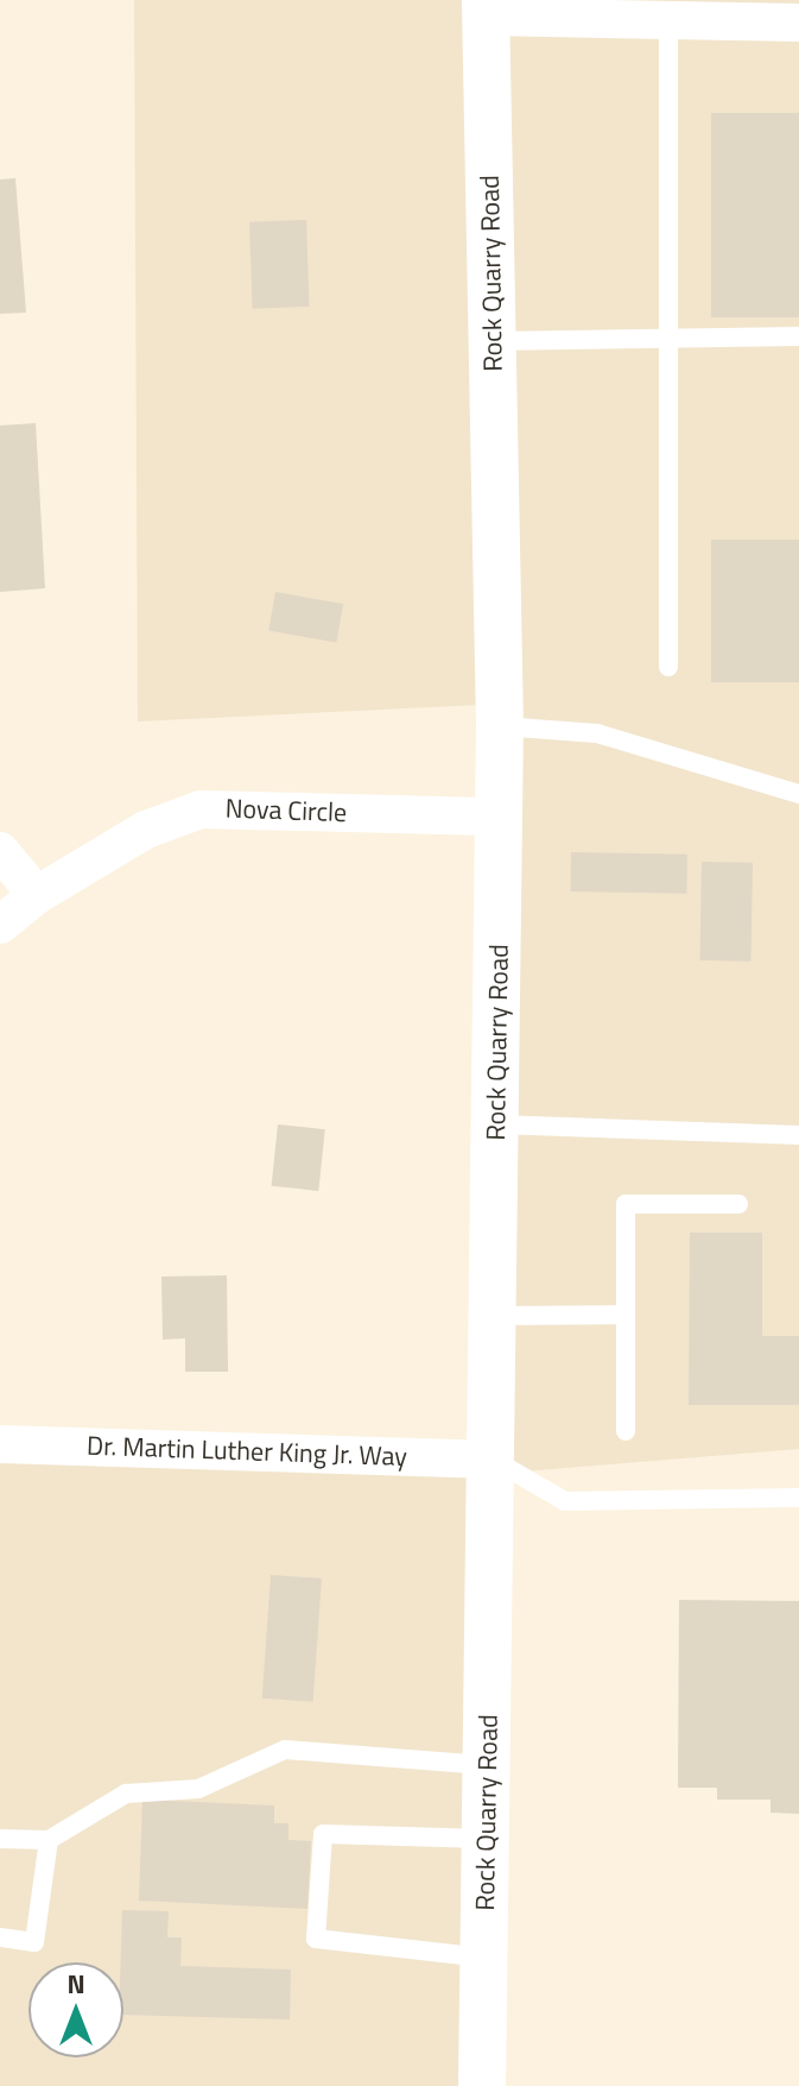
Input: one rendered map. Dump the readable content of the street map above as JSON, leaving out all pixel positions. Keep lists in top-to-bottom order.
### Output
{
  "streets": {
    "street": ["Rock Quarry Road", "Nova Circle", "Dr. Martin Luther King Jr. Way"]
  },
  "crossings": [
    ["Rock Quarry Road", "Nova Circle"],
    ["Rock Quarry Road", "Dr. Martin Luther King Jr. Way"]
  ],
  "north": "top"
}
